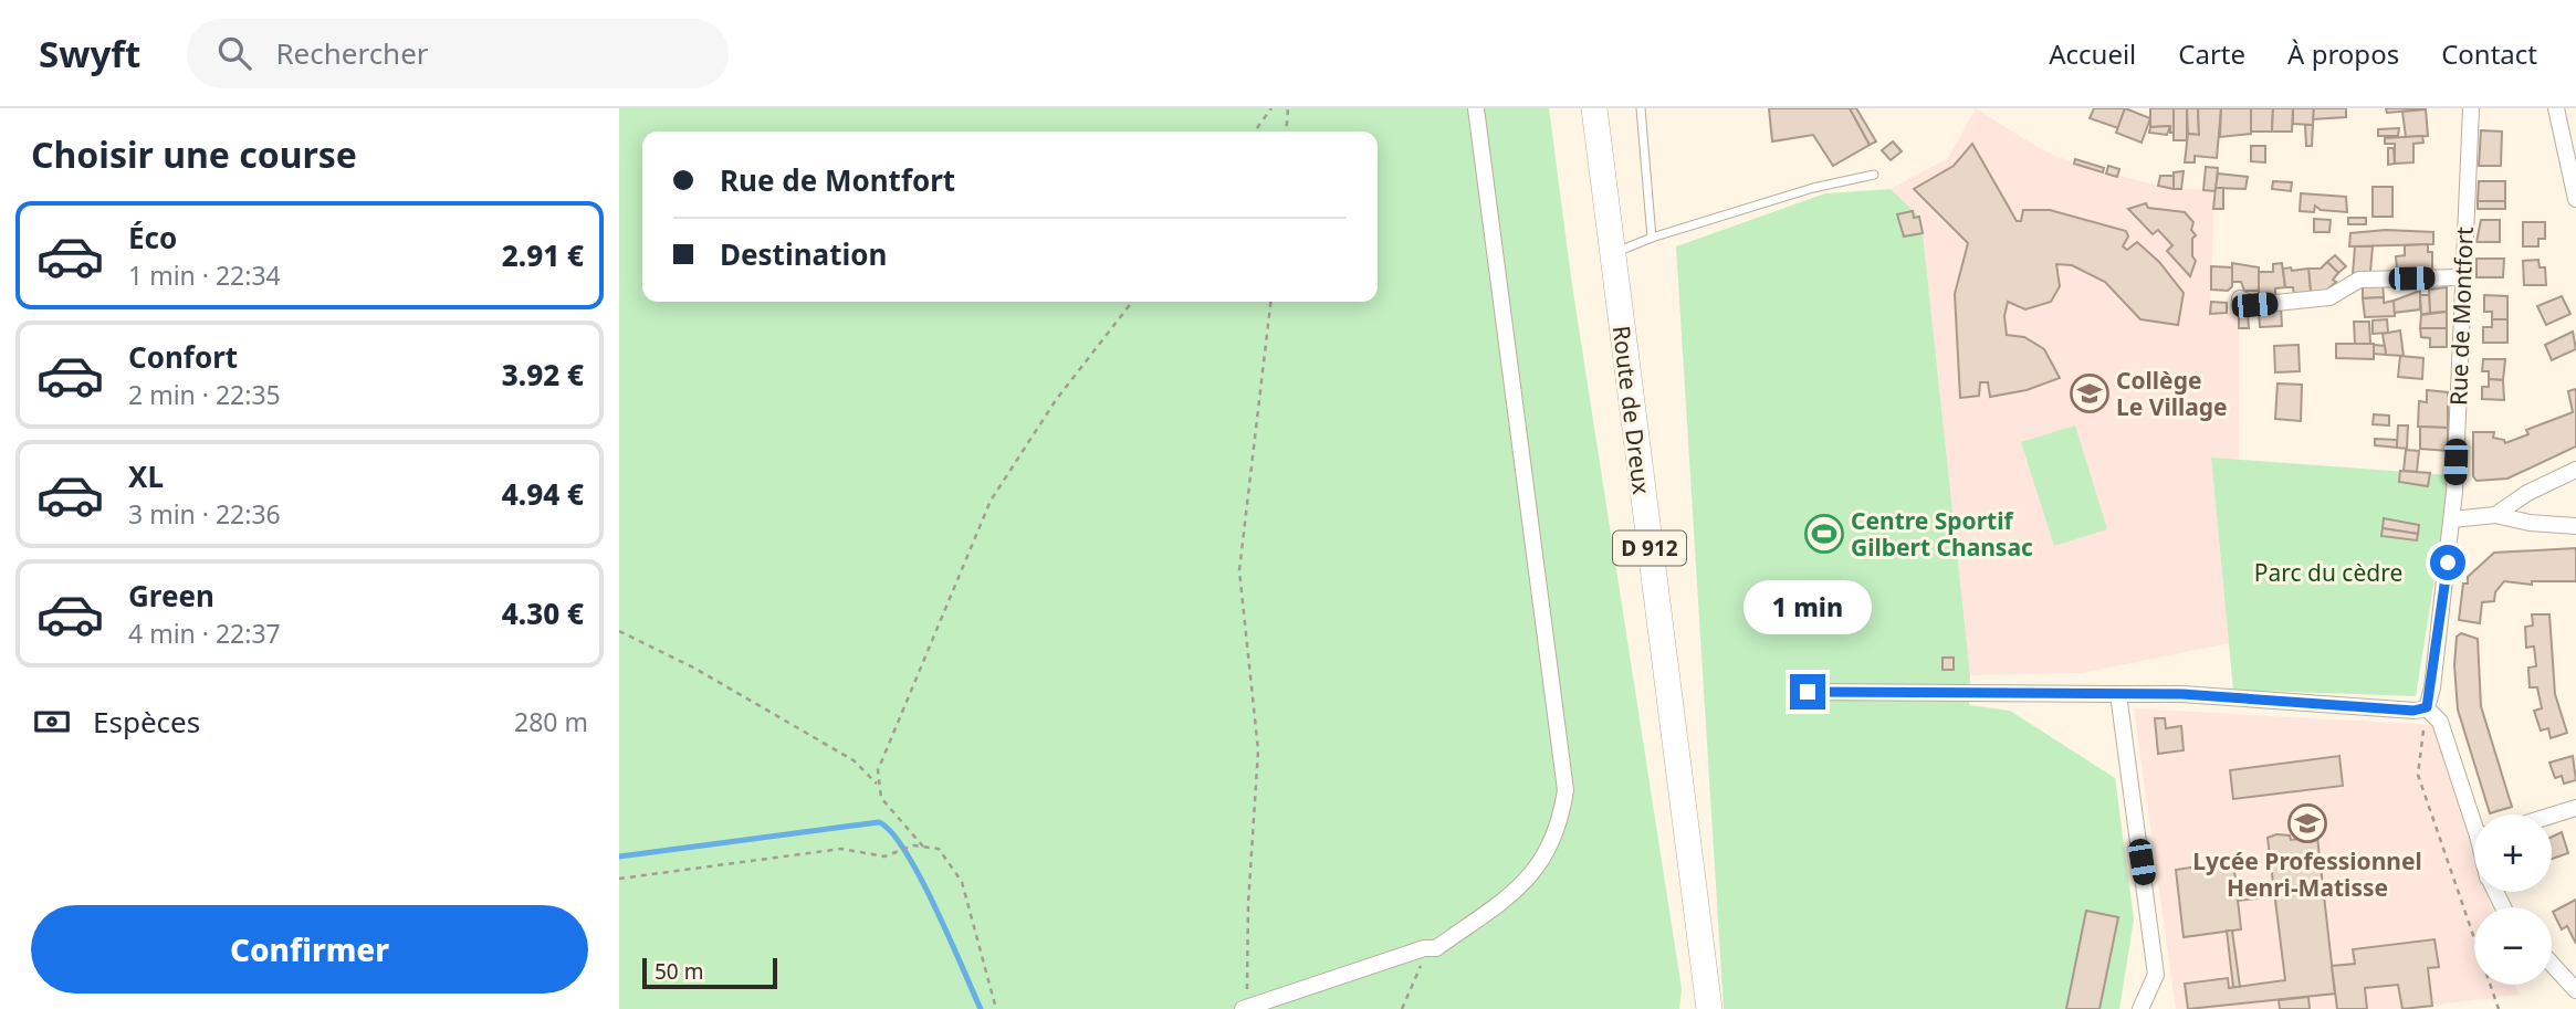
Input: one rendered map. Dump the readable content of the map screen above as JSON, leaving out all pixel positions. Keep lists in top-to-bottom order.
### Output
{
  "streets": {
    "main road": ["Route de Dreux", "D 912"],
    "street": ["Rue de Montfort"]
  },
  "parks": ["Parc du cèdre"],
  "places": {
    "school or university": ["Collège Le Village", "Lycée Professionnel Henri-Matisse"],
    "sports": ["Centre Sportif Gilbert Chansac"]
  },
  "scale_bar": "50 m",
  "page": {
    "header": "Swyft",
    "search": "Rechercher",
    "nav": [
      "Accueil",
      "Carte",
      "À propos",
      "Contact"
    ],
    "heading": "Choisir une course",
    "banner": ["Rue de Montfort", "Destination"],
    "list": [
      {
        "name": "Éco",
        "note": "1 min · 22:34",
        "value": "2.91 €"
      },
      {
        "name": "Confort",
        "note": "2 min · 22:35",
        "value": "3.92 €"
      },
      {
        "name": "XL",
        "note": "3 min · 22:36",
        "value": "4.94 €"
      },
      {
        "name": "Green",
        "note": "4 min · 22:37",
        "value": "4.30 €"
      }
    ],
    "bubble": "1 min",
    "pay": ["Espèces", "280 m"],
    "map_buttons": ["+", "−"],
    "buttons": "Confirmer",
    "scale": "50 m"
  }
}
